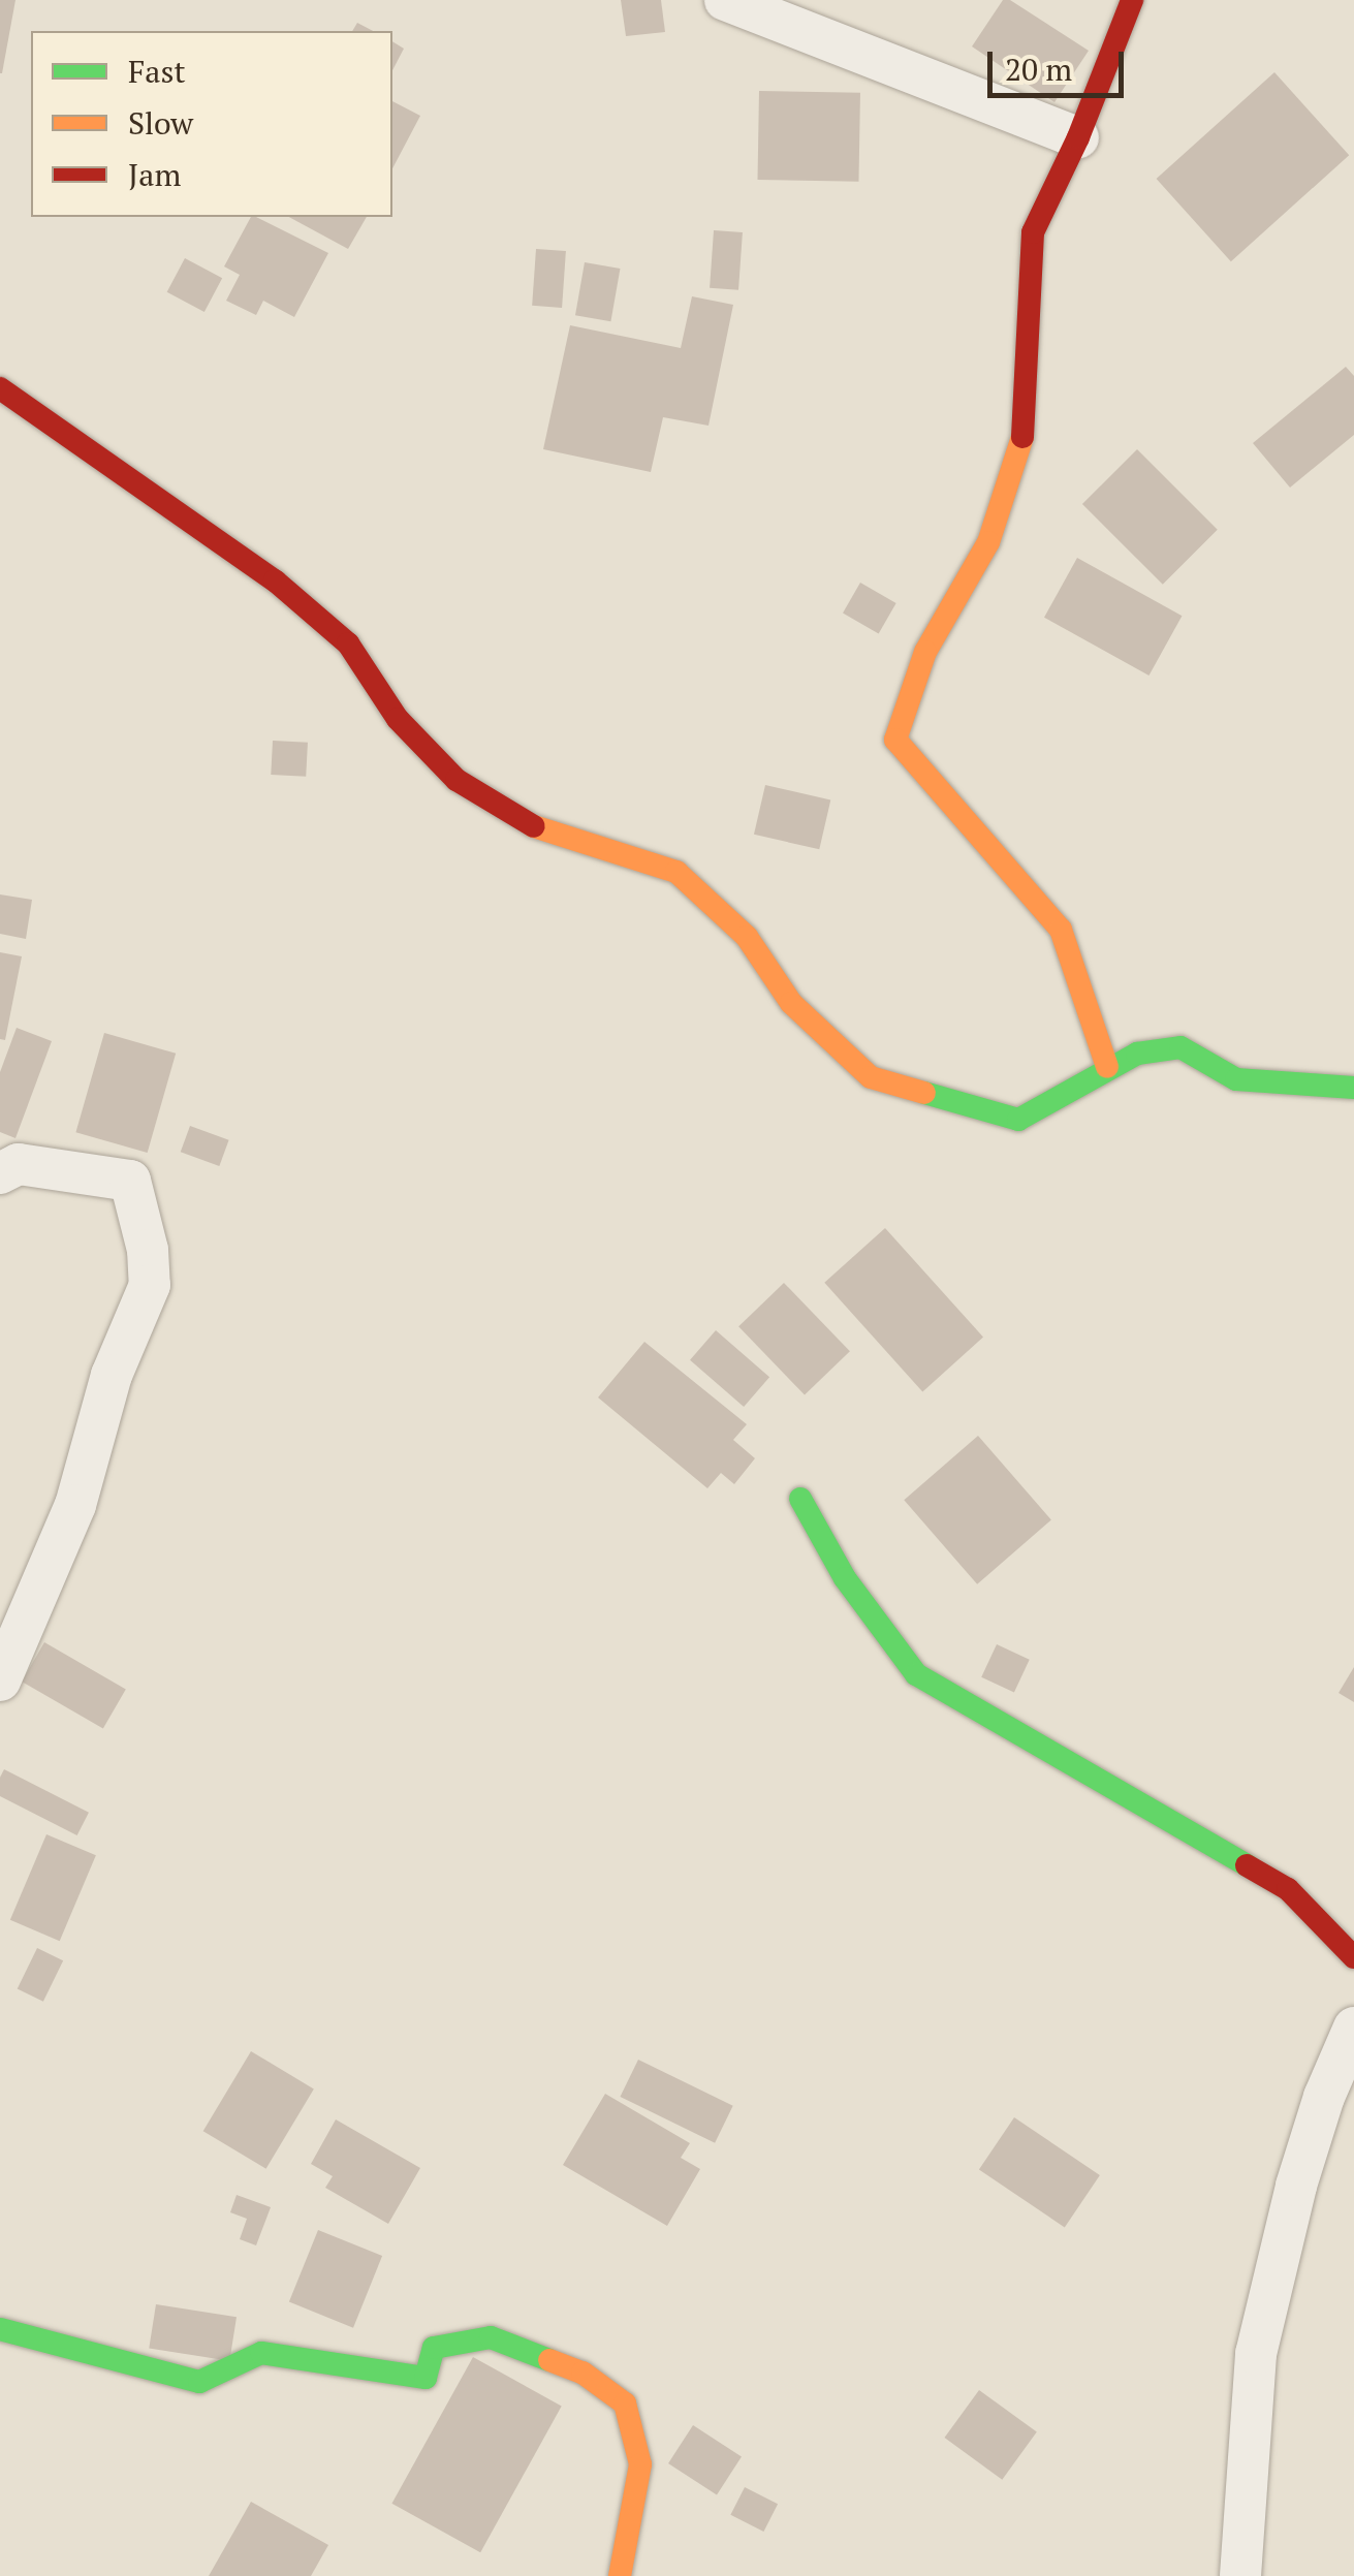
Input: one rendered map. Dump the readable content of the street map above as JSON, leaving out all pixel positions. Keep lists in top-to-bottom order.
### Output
{
  "legend": ["Fast", "Slow", "Jam"],
  "scale_bar": "20 m"
}
